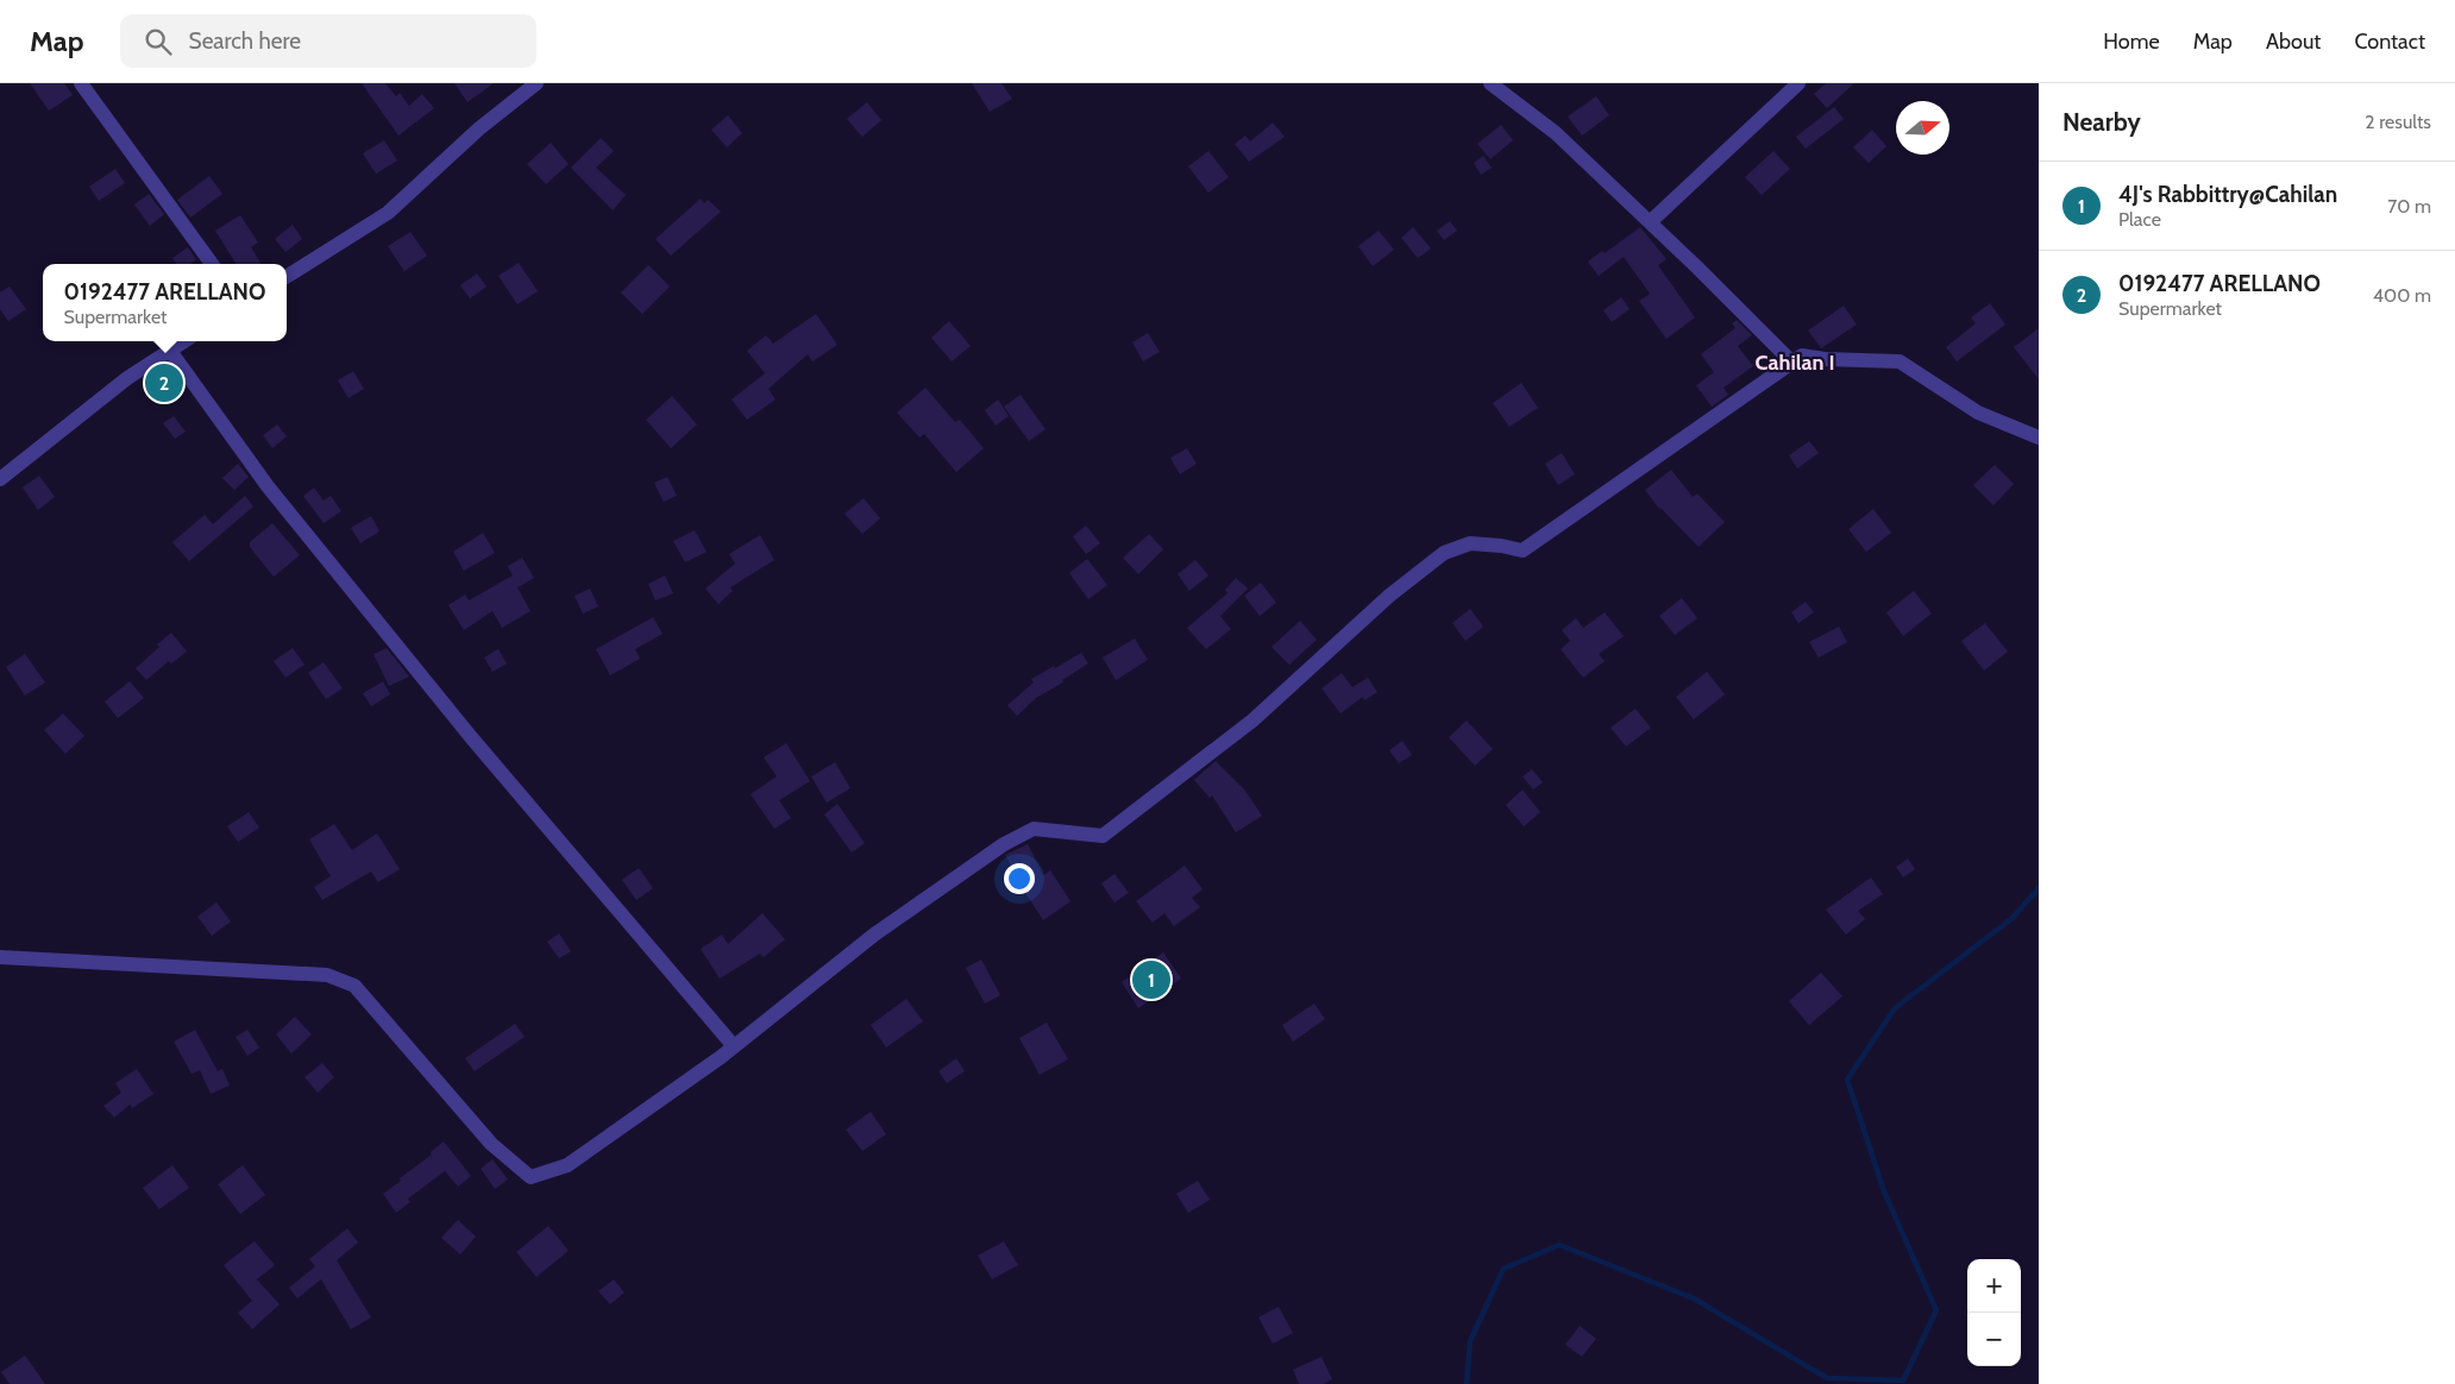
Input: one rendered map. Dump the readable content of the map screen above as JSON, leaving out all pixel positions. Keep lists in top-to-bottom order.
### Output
{
  "districts": ["Cahilan I"],
  "north": "right",
  "page": {
    "header": "Map",
    "search": "Search here",
    "nav": [
      "Home",
      "Map",
      "About",
      "Contact"
    ],
    "heading": ["Nearby", "2 results"],
    "list": [
      {
        "mark": "1",
        "name": "4J's Rabbittry@Cahilan",
        "note": "Place",
        "value": "70 m"
      },
      {
        "mark": "2",
        "name": "0192477 ARELLANO",
        "note": "Supermarket",
        "value": "400 m"
      }
    ],
    "popup": ["0192477 ARELLANO", "Supermarket"],
    "pins": ["2", "1"],
    "map_buttons": ["+", "−"]
  }
}
